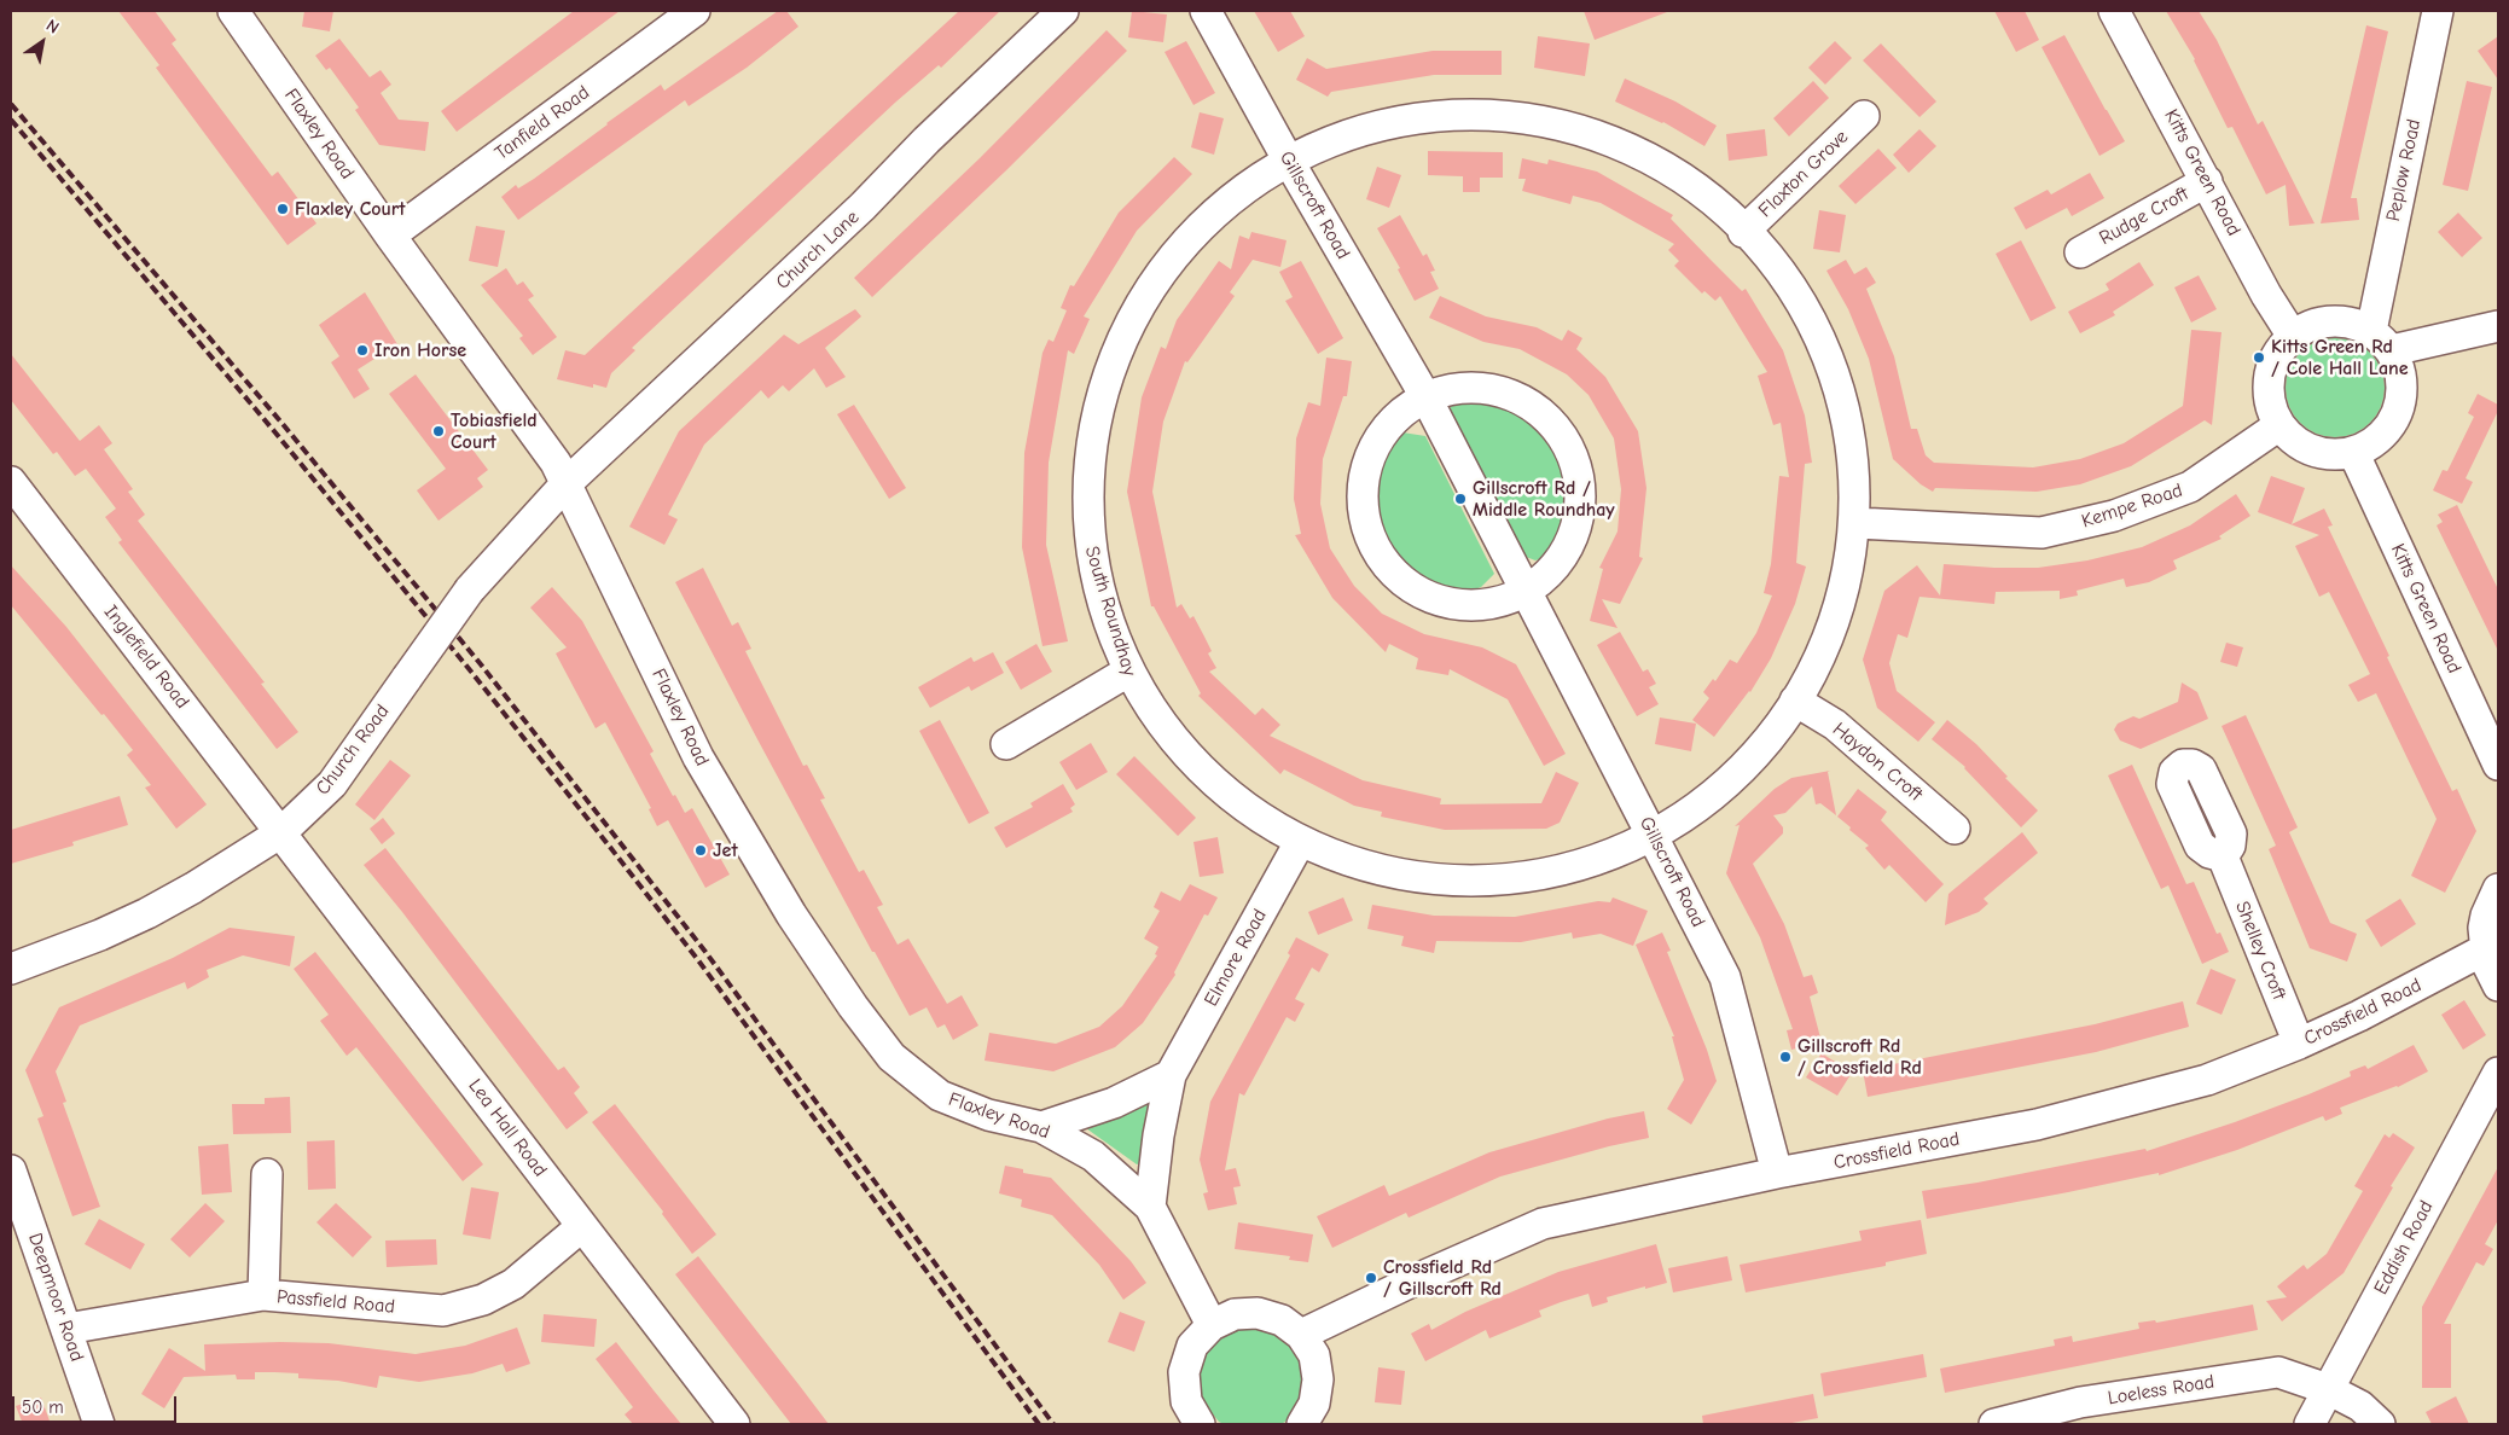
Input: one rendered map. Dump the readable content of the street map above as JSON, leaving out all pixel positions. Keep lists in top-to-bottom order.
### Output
{
  "streets": {
    "street": [
      "Tanfield Road",
      "Flaxley Road",
      "Peplow Road",
      "Kitts Green Road",
      "Flaxton Grove",
      "Gillscroft Road",
      "Rudge Croft",
      "Church Lane",
      "Kempe Road",
      "South Roundhay",
      "Inglefield Road",
      "Church Road",
      "Haydon Croft",
      "Shelley Croft",
      "Elmore Road",
      "Crossfield Road",
      "Lea Hall Road",
      "Eddish Road",
      "Deepmoor Road",
      "Passfield Road",
      "Loeless Road"
    ]
  },
  "crossings": [
    ["Tanfield Road", "Flaxley Road"],
    ["Flaxley Road", "Church Lane"],
    ["Flaxley Road", "Church Road"],
    ["Flaxley Road", "Elmore Road"],
    ["Peplow Road", "Kitts Green Road"],
    ["Peplow Road", "Kempe Road"],
    ["Kitts Green Road", "Rudge Croft"],
    ["Kitts Green Road", "Kempe Road"],
    ["Flaxton Grove", "South Roundhay"],
    ["Gillscroft Road", "South Roundhay"],
    ["Gillscroft Road", "Crossfield Road"],
    ["Church Lane", "Church Road"],
    ["Kempe Road", "South Roundhay"],
    ["South Roundhay", "Haydon Croft"],
    ["South Roundhay", "Elmore Road"],
    ["Inglefield Road", "Church Road"],
    ["Inglefield Road", "Lea Hall Road"],
    ["Church Road", "Lea Hall Road"],
    ["Shelley Croft", "Crossfield Road"],
    ["Lea Hall Road", "Passfield Road"],
    ["Eddish Road", "Loeless Road"],
    ["Deepmoor Road", "Passfield Road"]
  ],
  "places": [
    "Flaxley Court",
    "Iron Horse",
    "Kitts Green Rd / Cole Hall Lane",
    "Tobiasfield Court",
    "Gillscroft Rd / Middle Roundhay",
    "Jet",
    "Gillscroft Rd / Crossfield Rd",
    "Crossfield Rd / Gillscroft Rd"
  ],
  "scale_bar": "50 m",
  "north": "top right"
}
